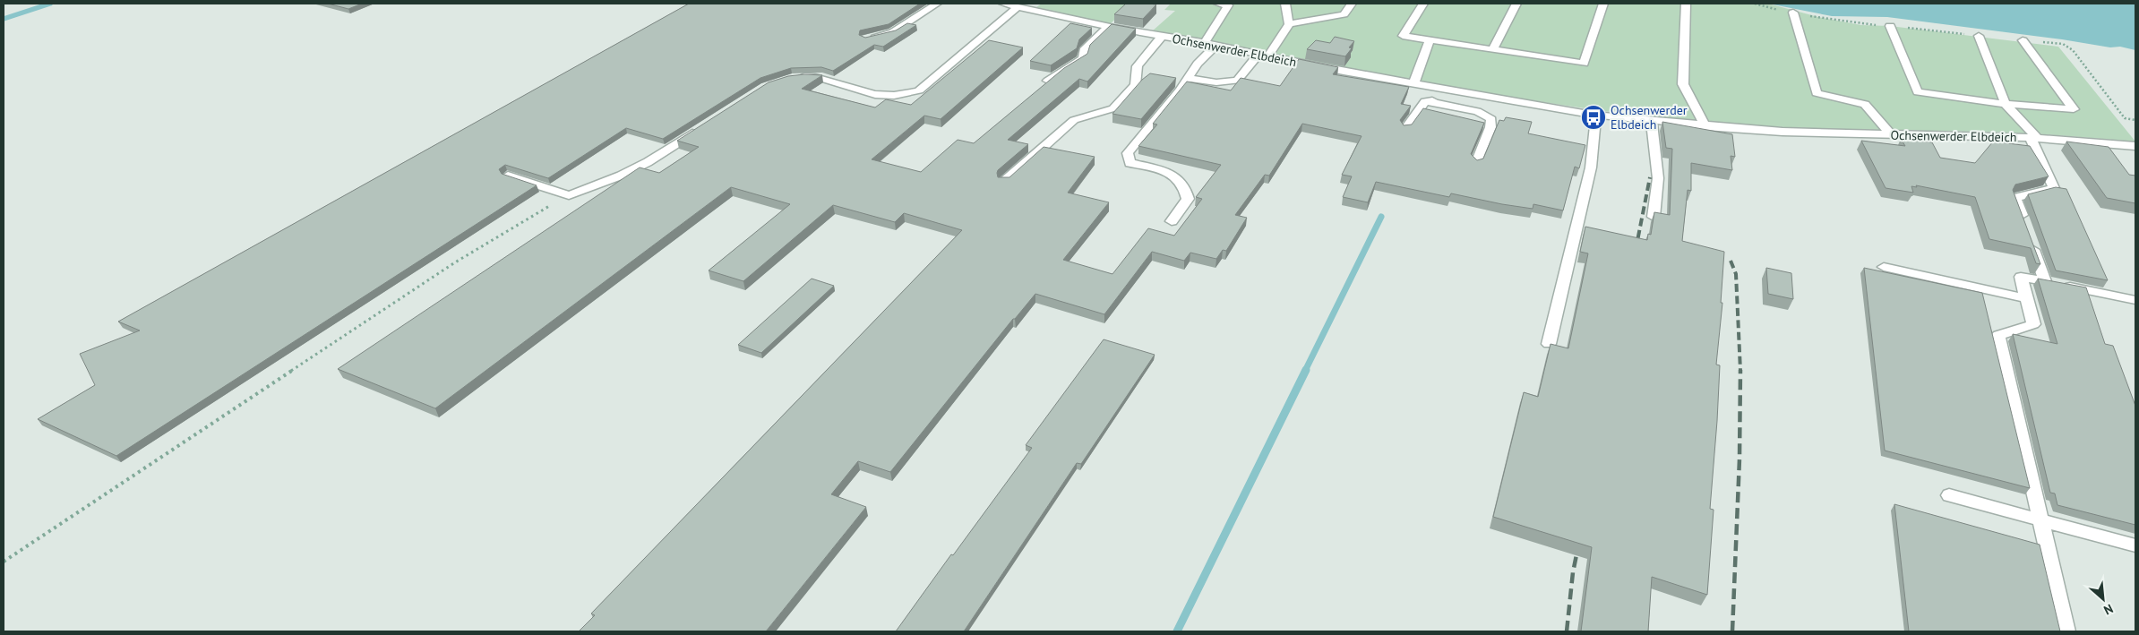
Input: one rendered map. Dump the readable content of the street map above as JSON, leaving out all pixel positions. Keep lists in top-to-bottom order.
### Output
{
  "streets": {
    "street": ["Ochsenwerder Elbdeich"]
  },
  "places": {
    "bus stop": ["Ochsenwerder Elbdeich"]
  },
  "north": "bottom right"
}
